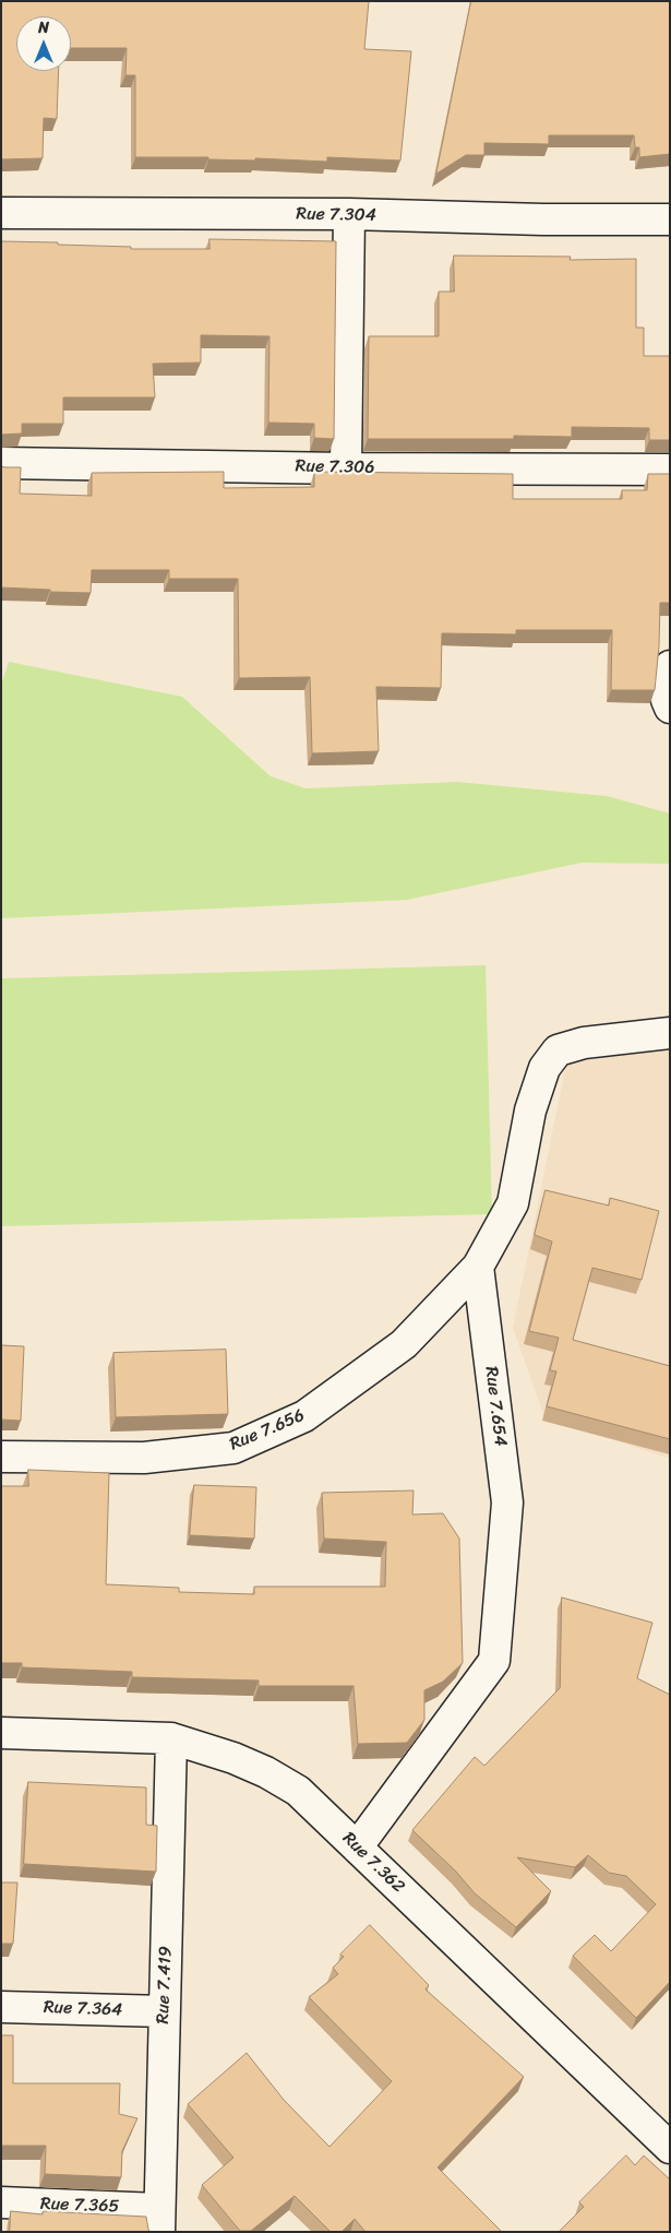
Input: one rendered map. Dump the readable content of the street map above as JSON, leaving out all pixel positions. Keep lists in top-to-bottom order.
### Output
{
  "streets": {
    "street": [
      "Rue 7.304",
      "Rue 7.306",
      "Rue 7.654",
      "Rue 7.656",
      "Rue 7.362",
      "Rue 7.419",
      "Rue 7.364",
      "Rue 7.365"
    ]
  },
  "crossings": [
    ["Rue 7.654", "Rue 7.656"],
    ["Rue 7.654", "Rue 7.362"],
    ["Rue 7.362", "Rue 7.419"],
    ["Rue 7.419", "Rue 7.364"],
    ["Rue 7.419", "Rue 7.365"]
  ],
  "north": "top"
}
